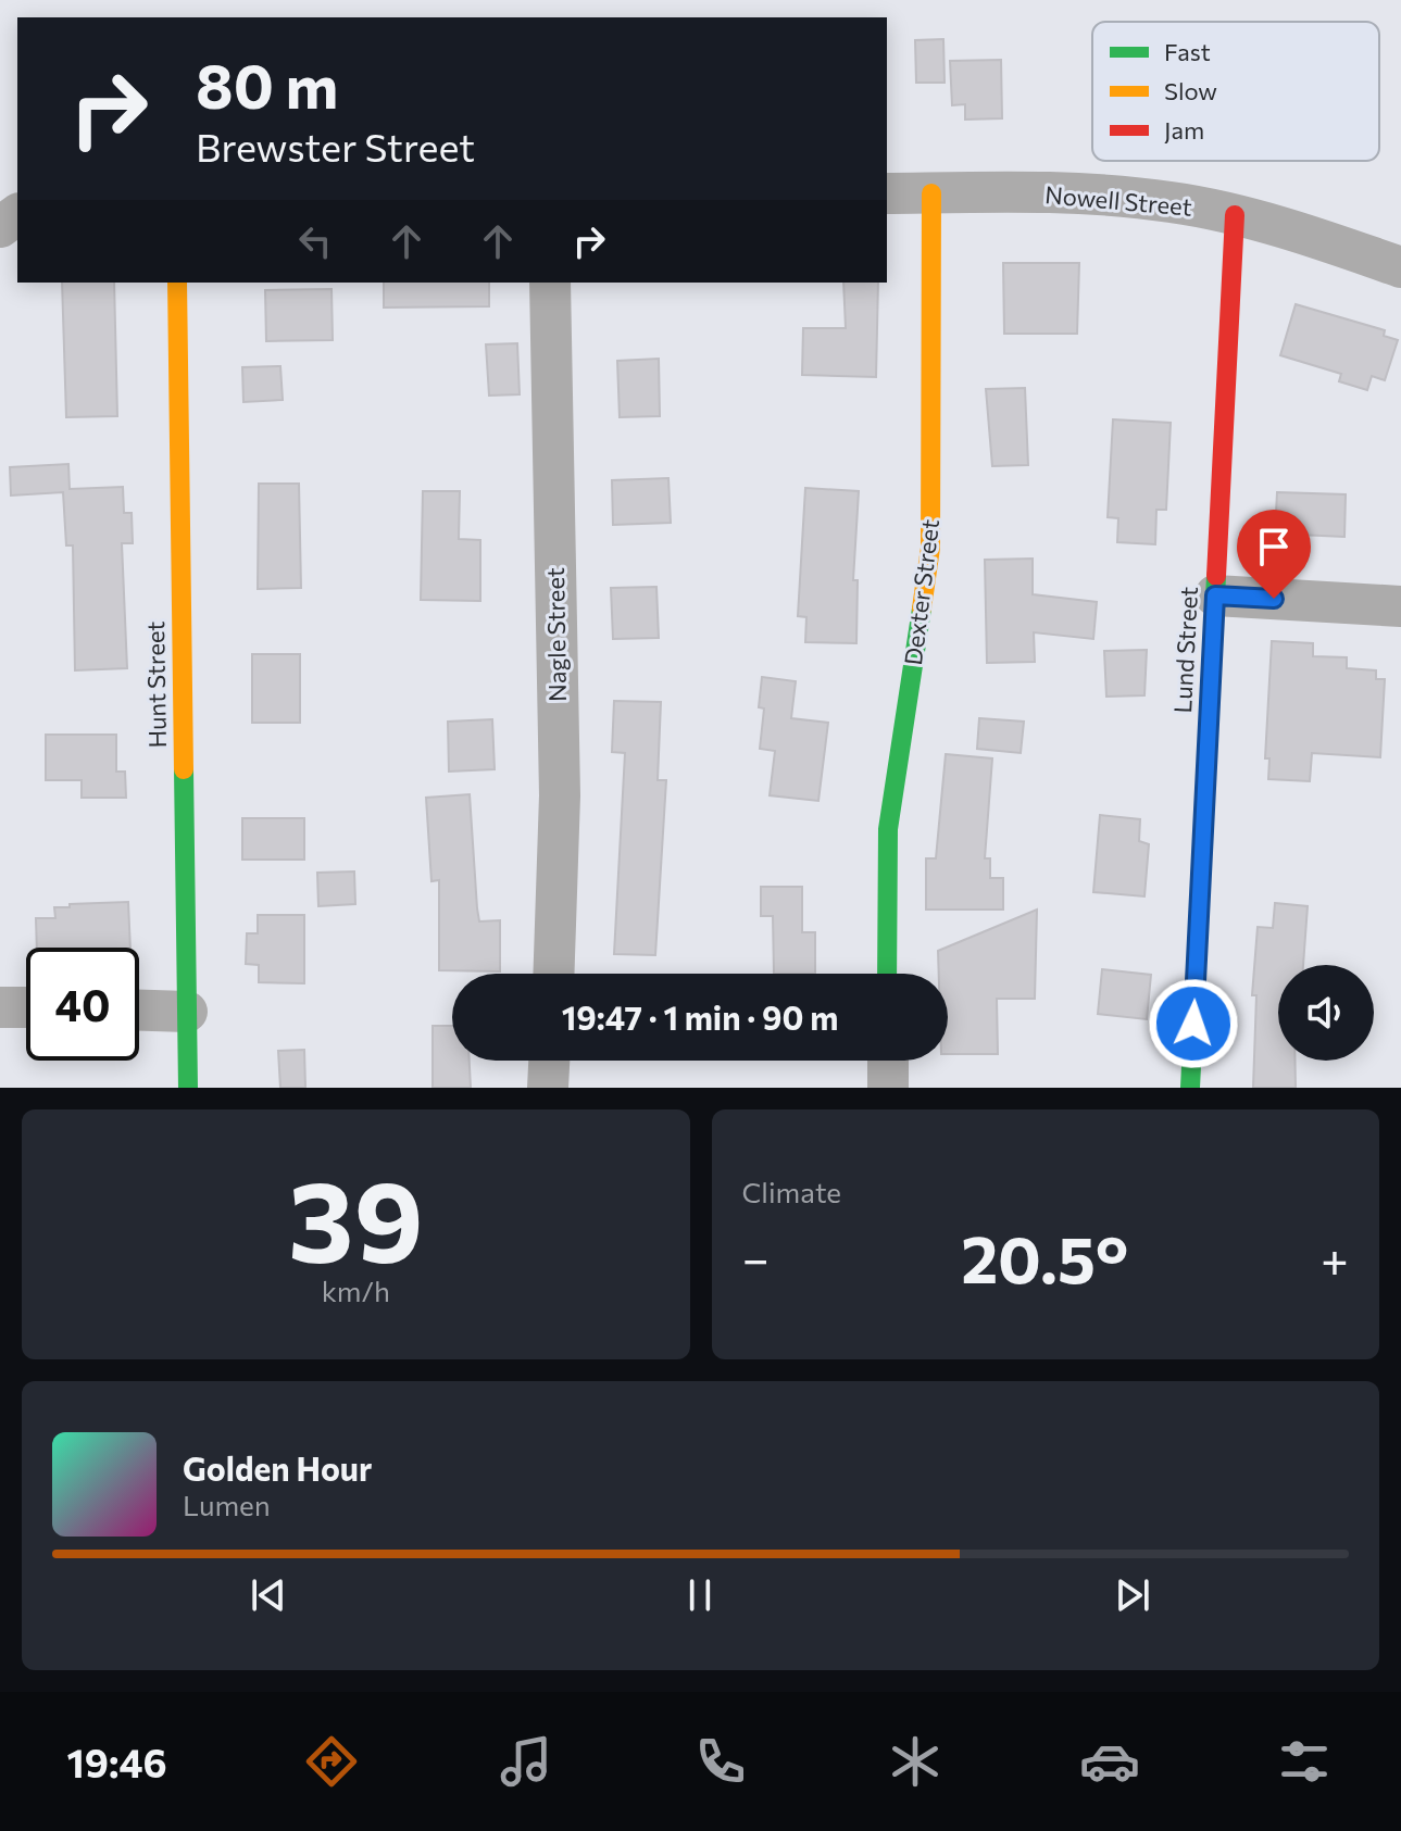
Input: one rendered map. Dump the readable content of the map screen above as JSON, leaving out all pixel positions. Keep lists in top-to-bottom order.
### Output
{
  "streets": {
    "street": [
      "Nowell Street",
      "Dexter Street",
      "Nagle Street",
      "Lund Street",
      "Hunt Street"
    ]
  },
  "crossings": [
    ["Nowell Street", "Dexter Street"],
    ["Nowell Street", "Lund Street"]
  ],
  "legend": ["Fast", "Slow", "Jam"],
  "page": {
    "turn": ["80 m", "Brewster Street"],
    "limit": "40",
    "trip": "19:47 · 1 min · 90 m",
    "tile": [
      ["39", "km/h"],
      "Climate"
    ],
    "heat": ["−", "20.5°", "+"],
    "song": ["Golden Hour", "Lumen"],
    "tabs": "19:46"
  }
}
